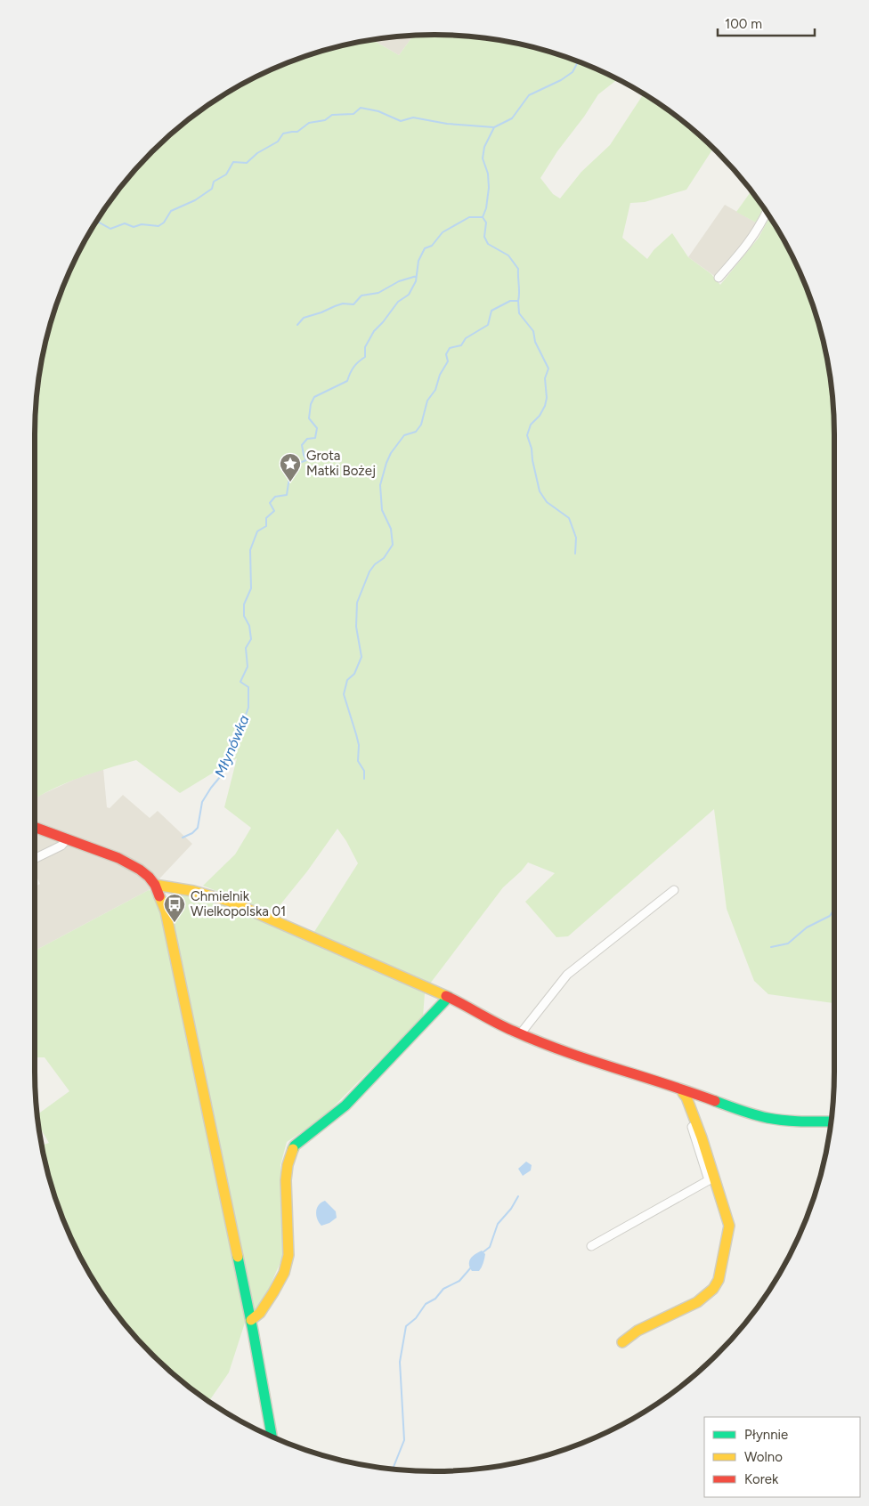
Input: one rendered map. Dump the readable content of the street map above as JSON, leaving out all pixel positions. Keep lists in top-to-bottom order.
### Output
{
  "water": ["Młynówka"],
  "places": {
    "place": ["Grota Matki Bożej"],
    "bus stop": ["Chmielnik Wielkopolska 01"]
  },
  "legend": ["Płynnie", "Wolno", "Korek"],
  "scale_bar": "100 m"
}
